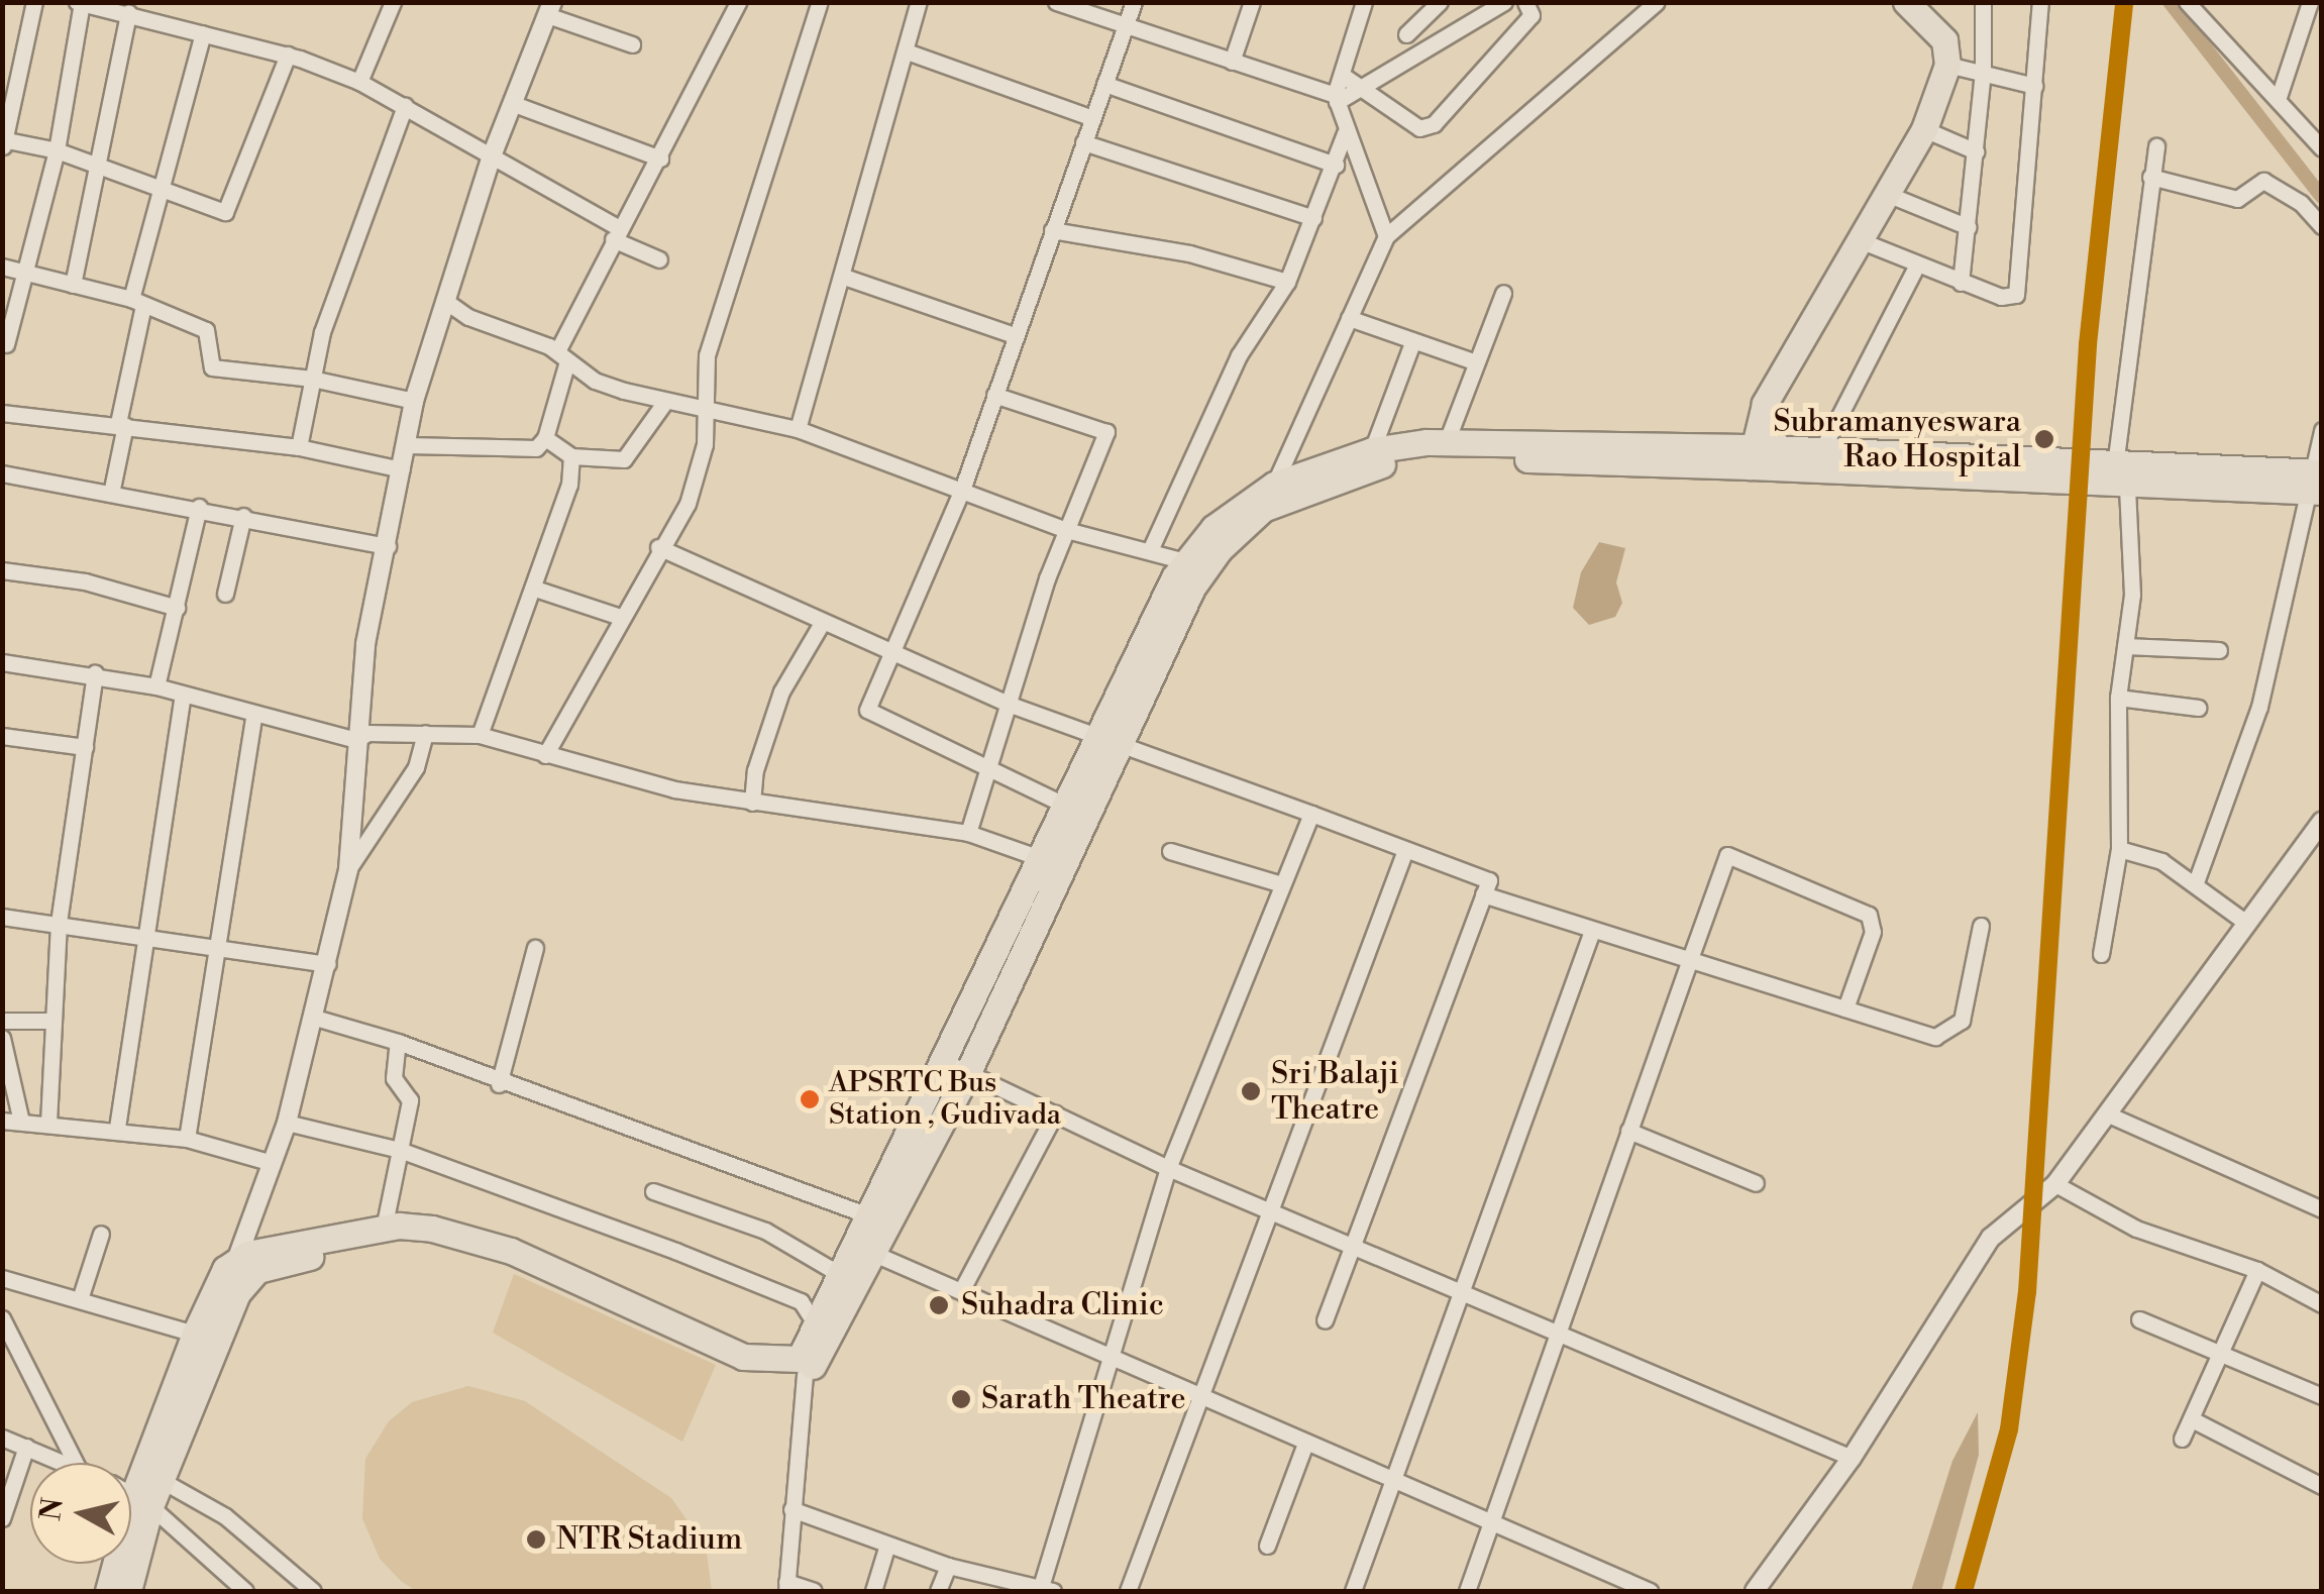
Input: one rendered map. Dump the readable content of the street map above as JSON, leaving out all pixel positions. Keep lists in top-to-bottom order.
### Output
{
  "places": [
    "Subramanyeswara Rao Hospital",
    "Sri Balaji Theatre",
    "APSRTC Bus Station , Gudivada",
    "Suhadra Clinic",
    "Sarath Theatre",
    "NTR Stadium"
  ],
  "north": "left"
}
